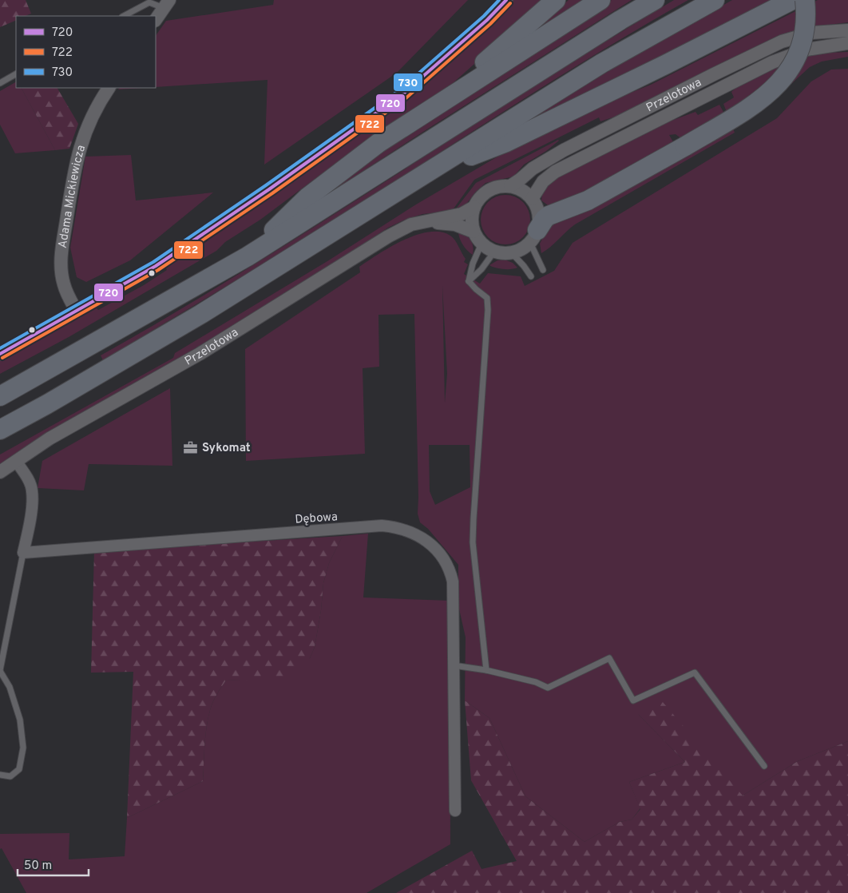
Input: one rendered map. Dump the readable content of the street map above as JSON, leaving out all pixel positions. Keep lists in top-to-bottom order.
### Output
{
  "streets": {
    "street": ["Przelotowa", "Adama Mickiewicza", "Dębowa"]
  },
  "places": {
    "office": ["Sykomat"]
  },
  "lines": ["transit line 720", "transit line 730", "transit line 722"],
  "legend": ["720", "722", "730"],
  "scale_bar": "50 m"
}
